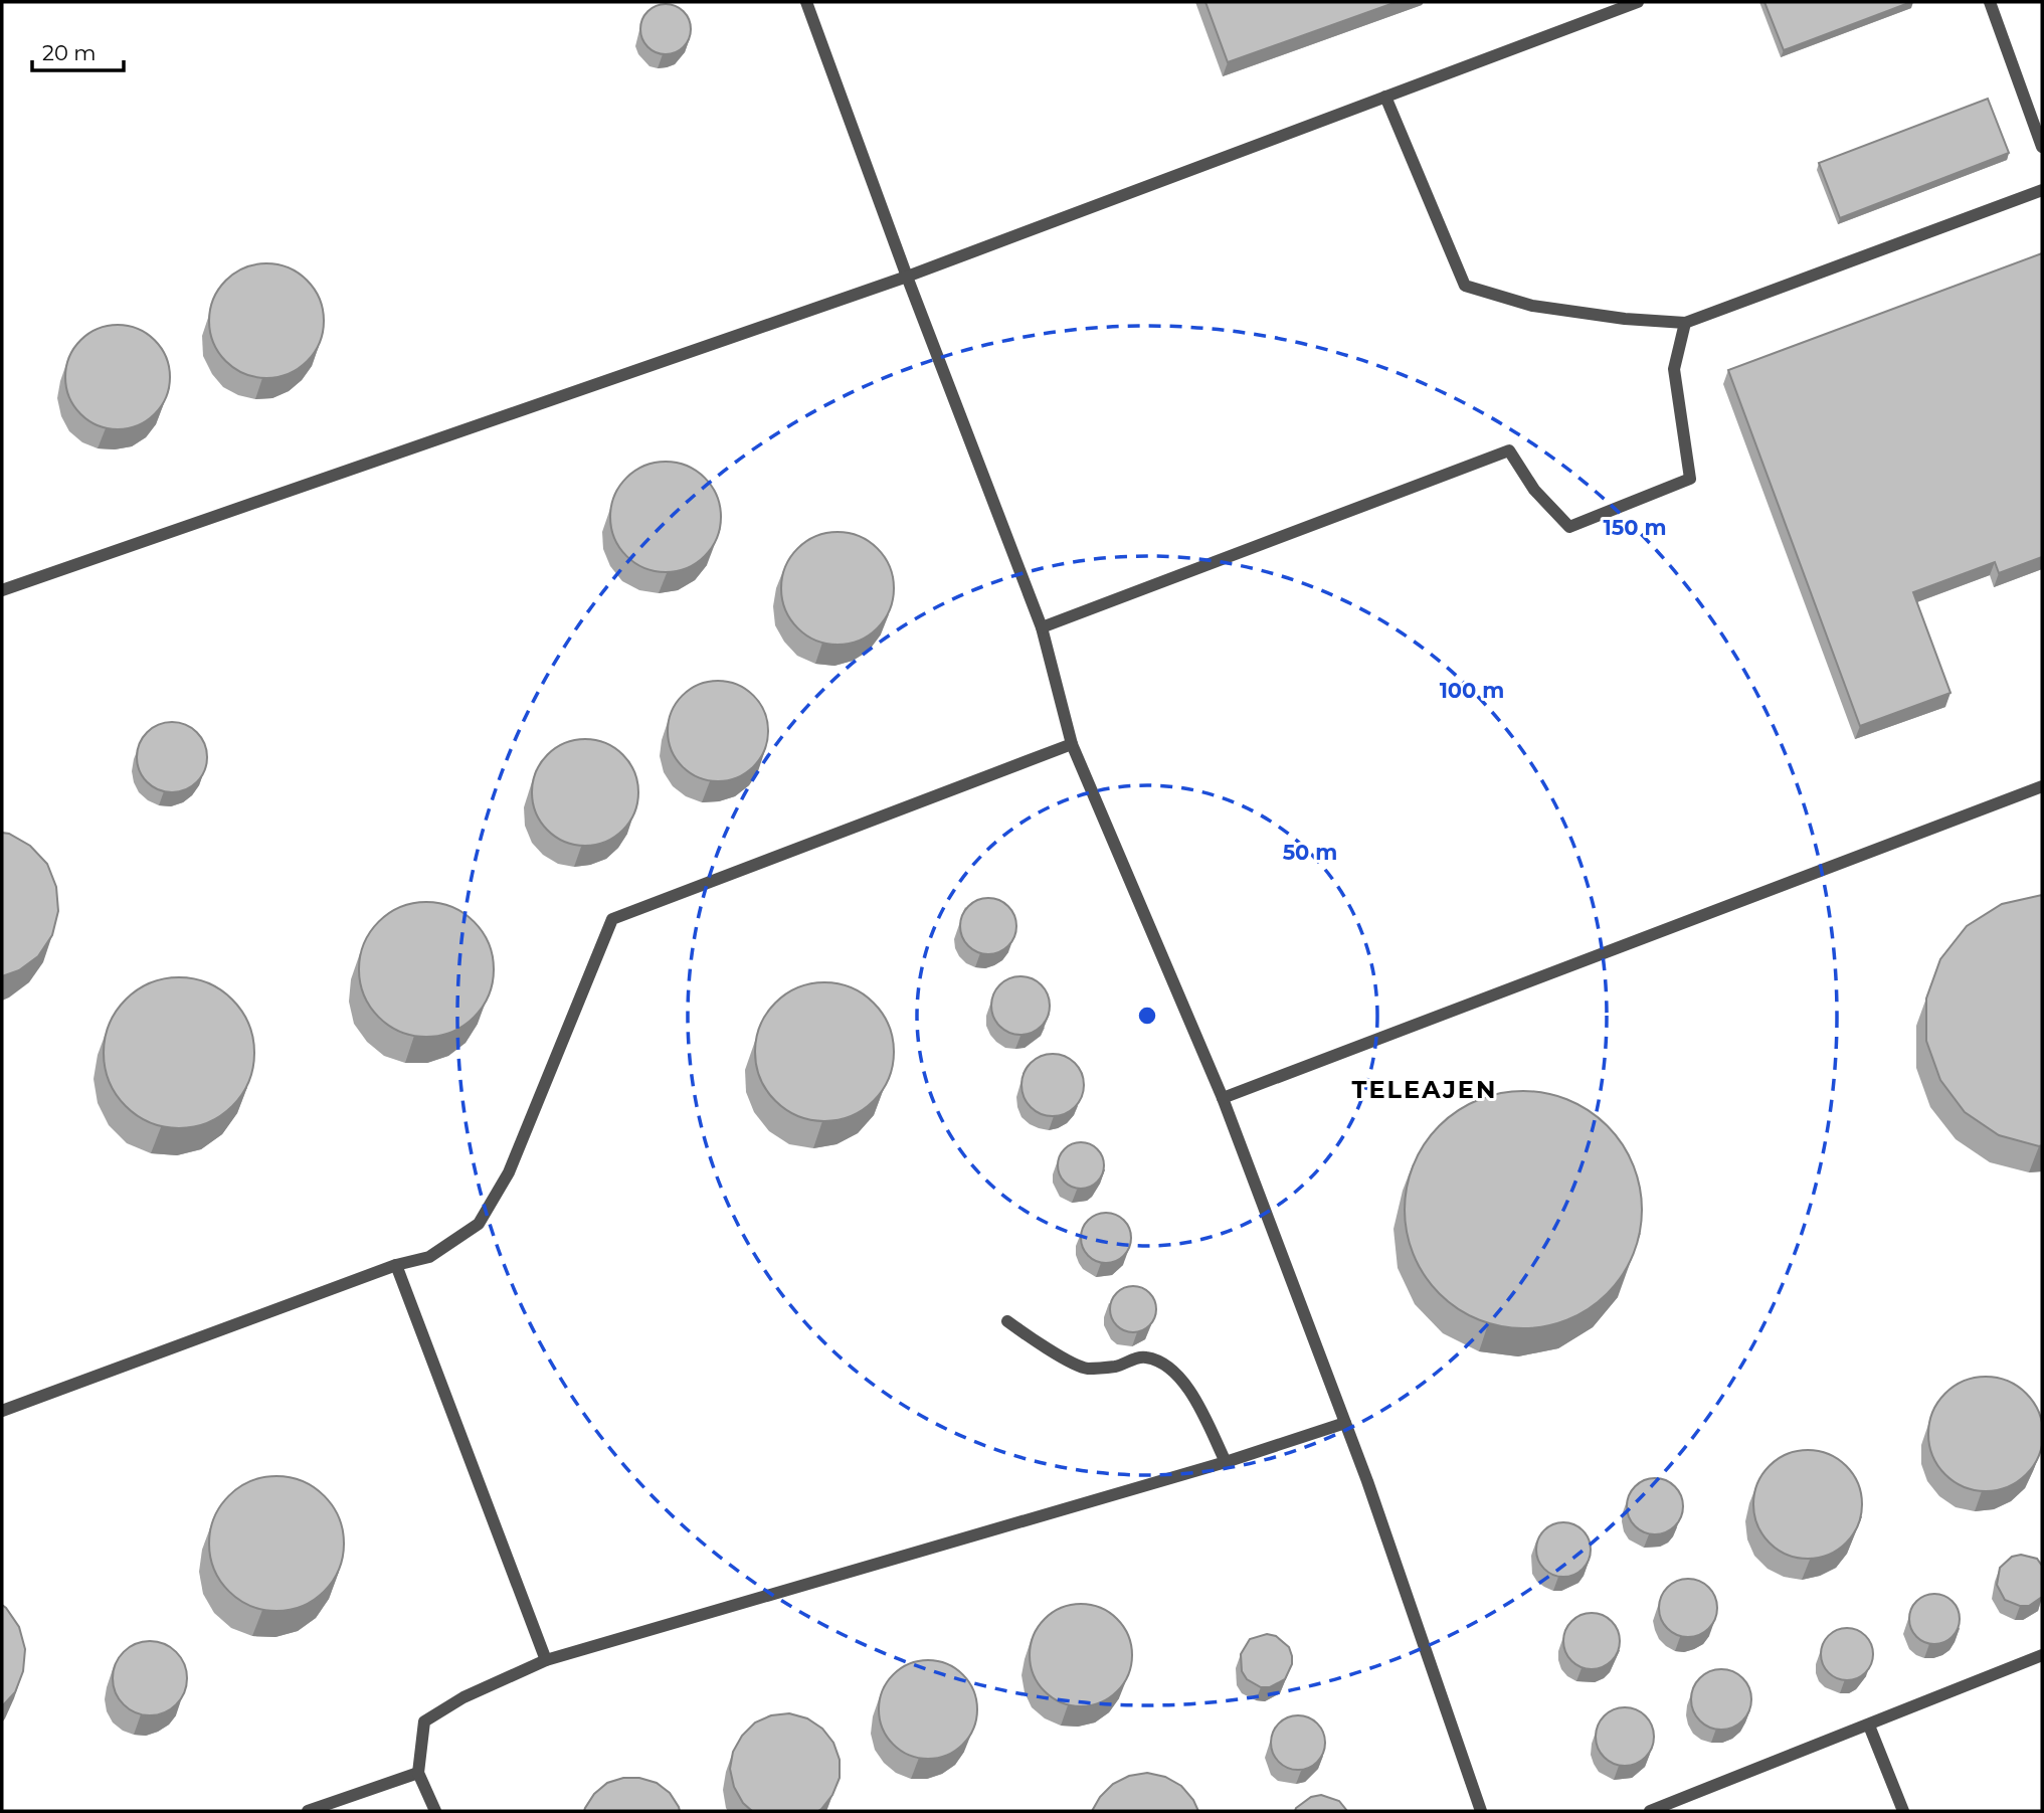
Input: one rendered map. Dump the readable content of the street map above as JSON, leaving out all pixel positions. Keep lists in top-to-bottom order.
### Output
{
  "districts": ["TELEAJEN"],
  "scale_bar": "20 m",
  "rings": ["150 m", "100 m", "50 m"]
}
